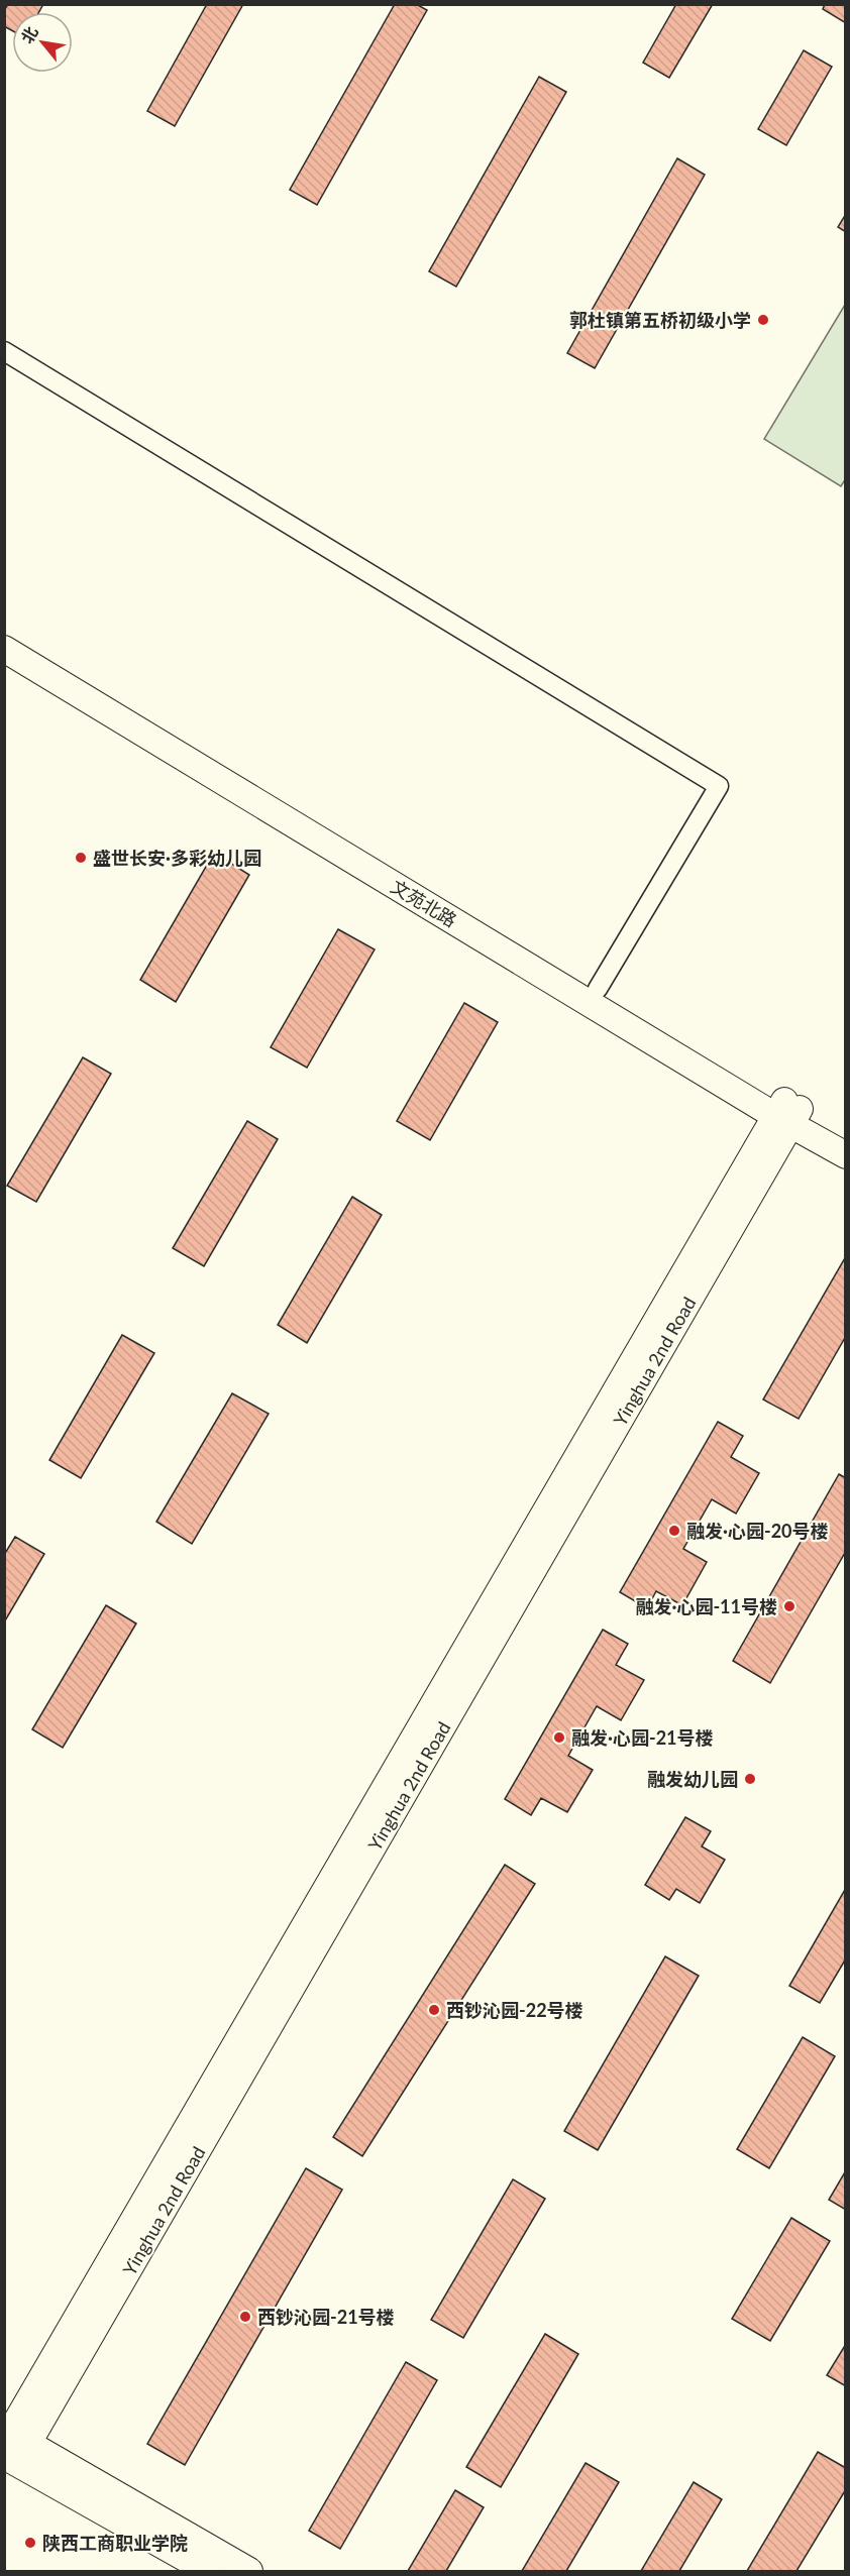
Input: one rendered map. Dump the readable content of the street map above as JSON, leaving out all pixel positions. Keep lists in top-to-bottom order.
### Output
{
  "streets": {
    "street": ["文苑北路", "Yinghua 2nd Road"]
  },
  "crossings": [
    ["文苑北路", "Yinghua 2nd Road"]
  ],
  "places": [
    "郭杜镇第五桥初级小学",
    "盛世长安·多彩幼儿园",
    "融发·心园-20号楼",
    "融发·心园-11号楼",
    "融发·心园-21号楼",
    "融发幼儿园",
    "西钞沁园-22号楼",
    "西钞沁园-21号楼",
    "陕西工商职业学院"
  ],
  "north": "top left"
}
